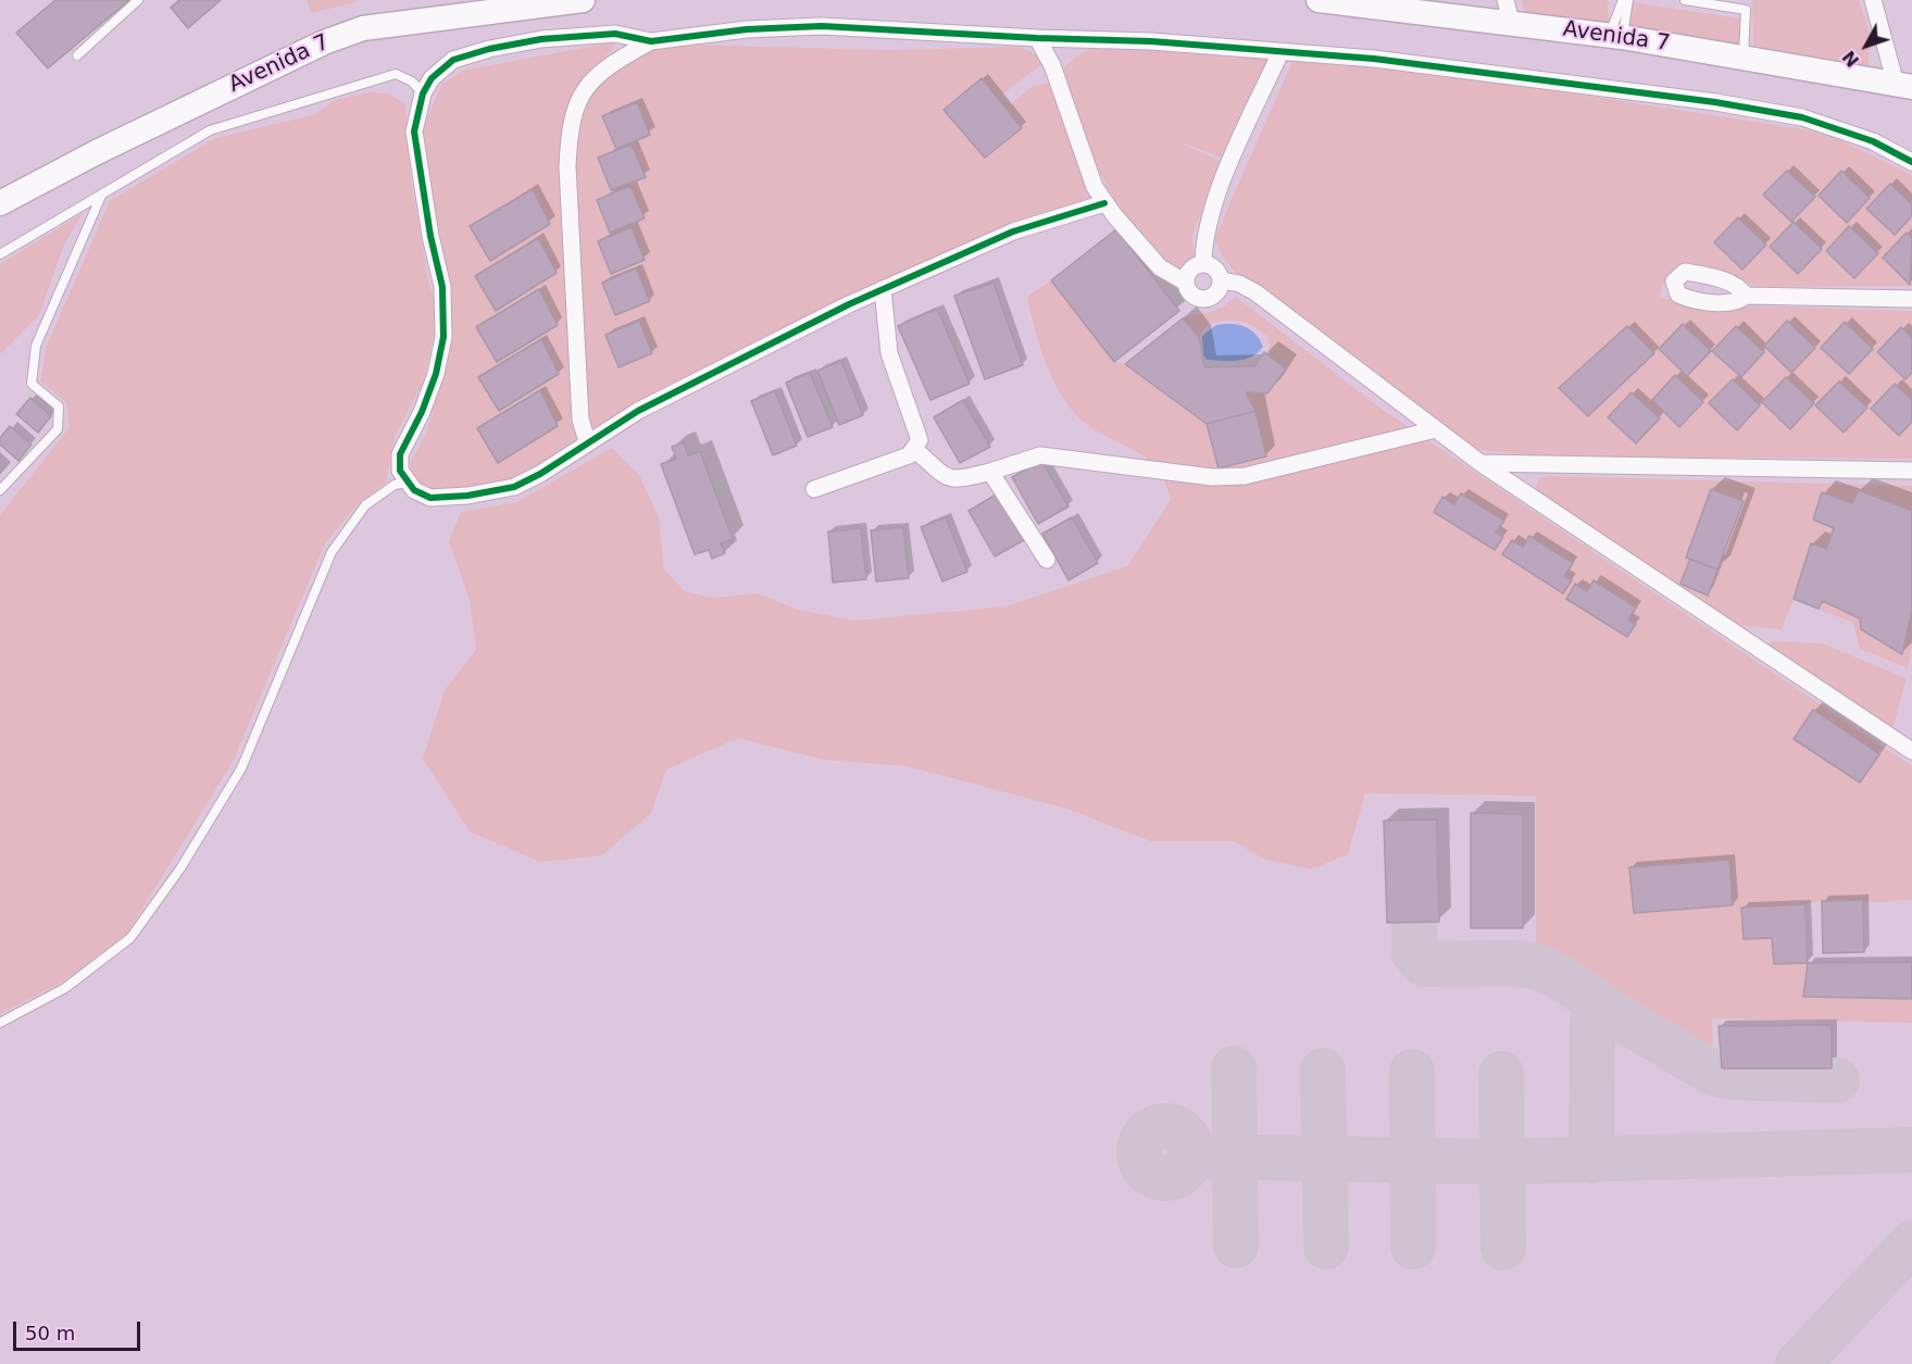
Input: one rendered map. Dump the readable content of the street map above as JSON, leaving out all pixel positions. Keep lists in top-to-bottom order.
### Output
{
  "streets": {
    "main road": ["Avenida 7"]
  },
  "scale_bar": "50 m",
  "north": "bottom left"
}
